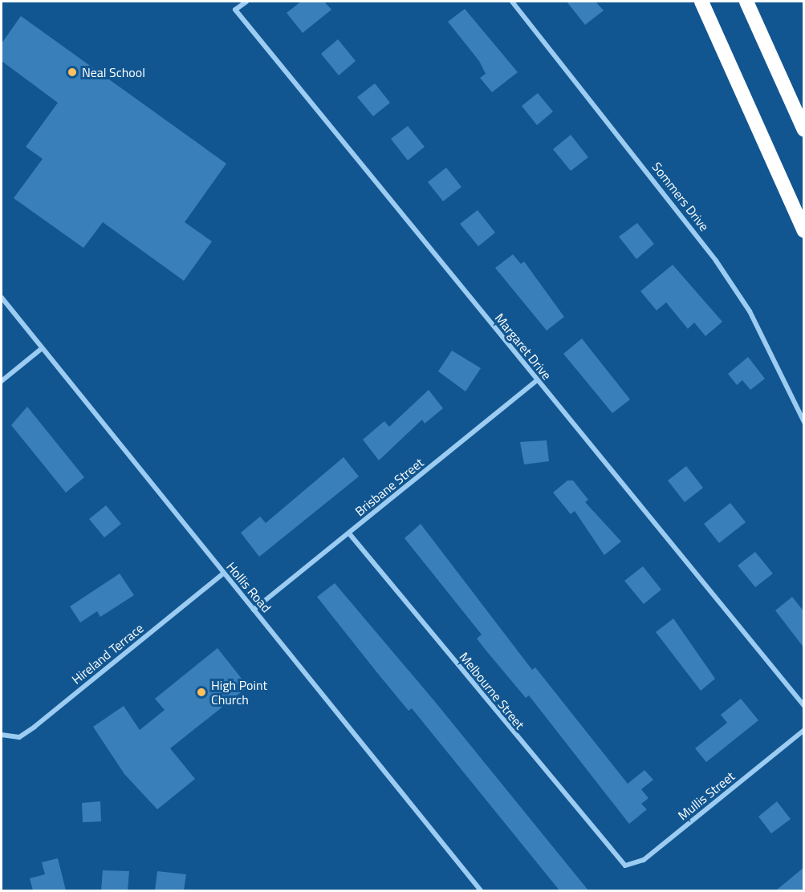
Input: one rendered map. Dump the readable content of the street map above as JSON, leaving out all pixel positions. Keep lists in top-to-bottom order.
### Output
{
  "streets": {
    "street": [
      "Sommers Drive",
      "Margaret Drive",
      "Brisbane Street",
      "Hollis Road",
      "Hireland Terrace",
      "Melbourne Street",
      "Mullis Street"
    ]
  },
  "crossings": [
    ["Margaret Drive", "Brisbane Street"],
    ["Brisbane Street", "Hollis Road"],
    ["Brisbane Street", "Melbourne Street"],
    ["Hollis Road", "Hireland Terrace"],
    ["Melbourne Street", "Mullis Street"]
  ],
  "places": ["Neal School", "High Point Church"]
}
